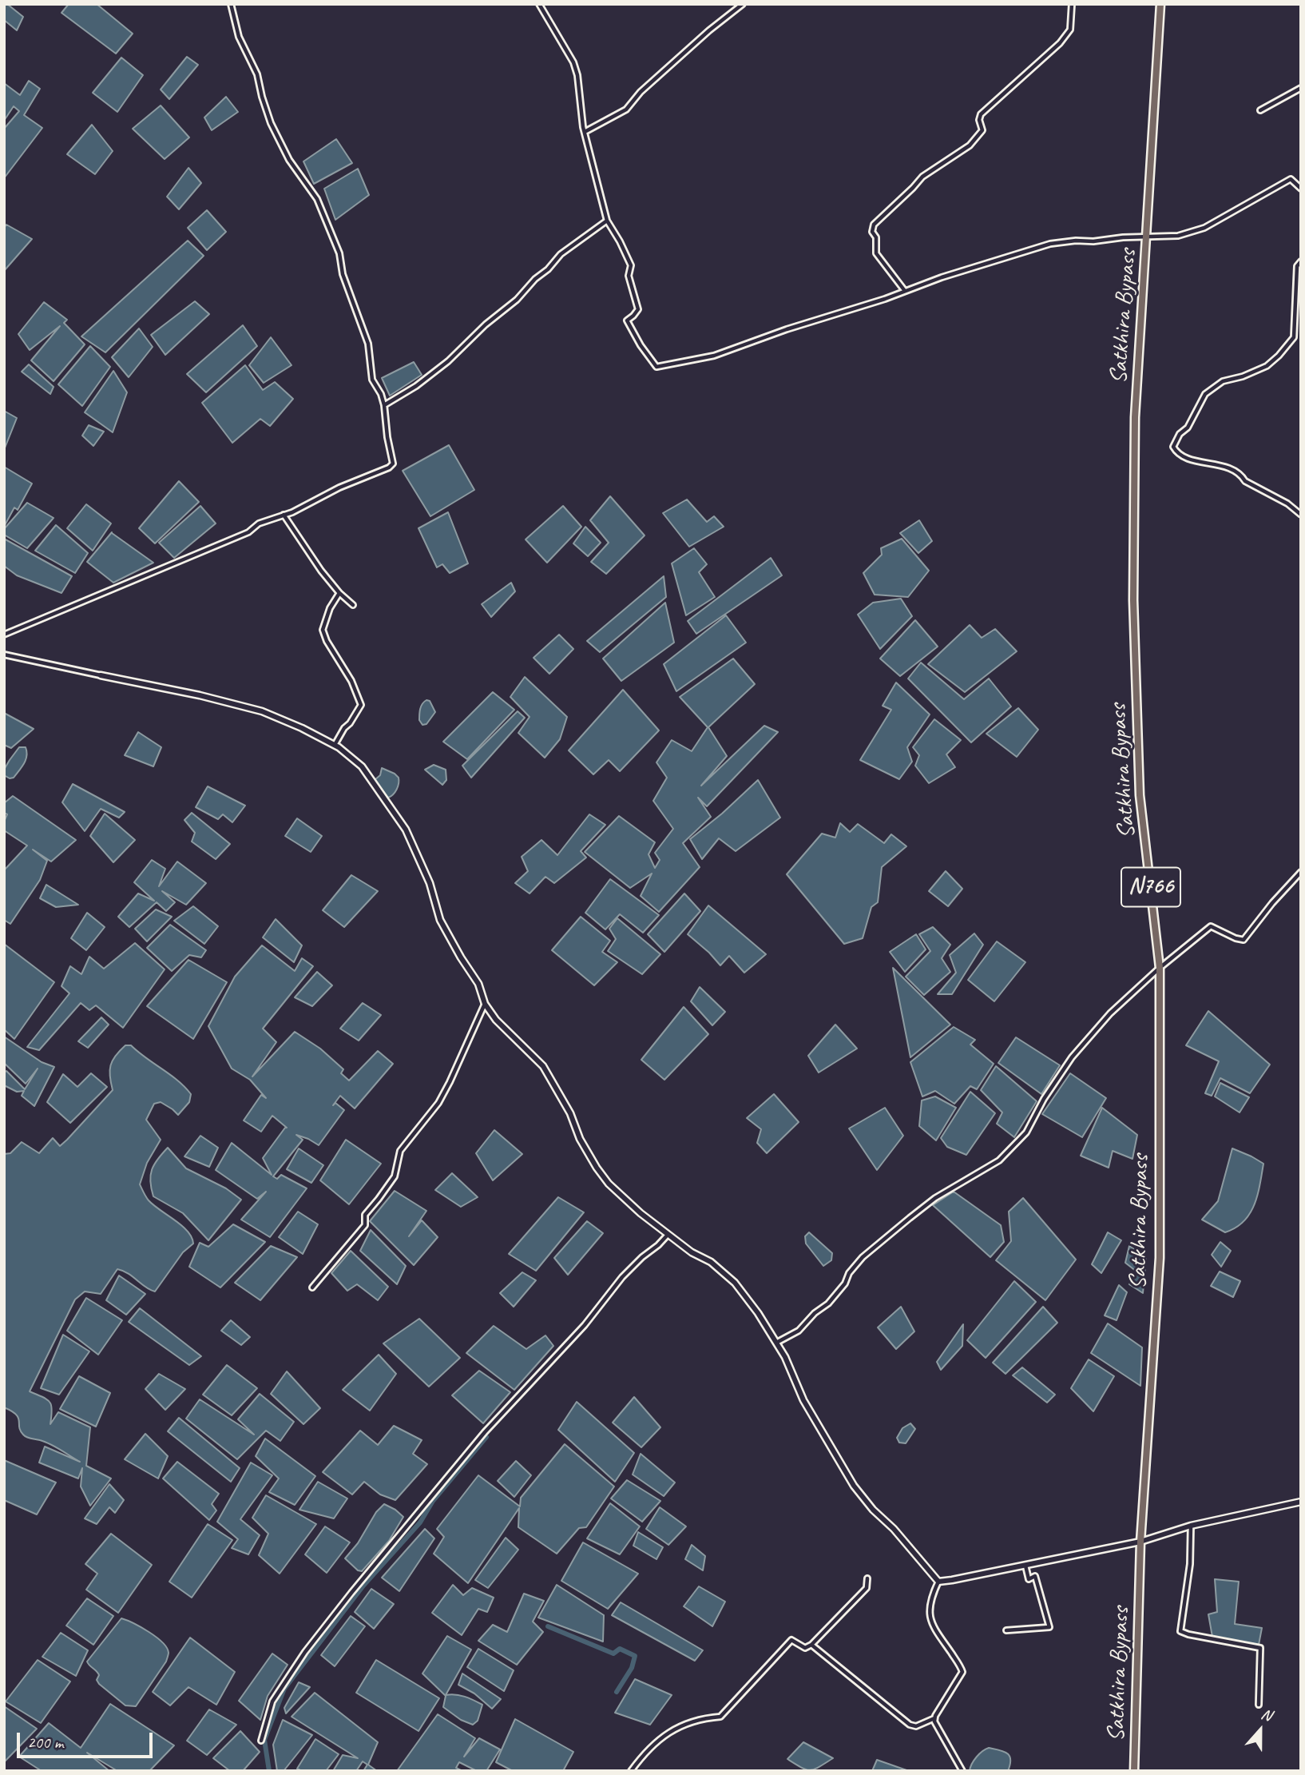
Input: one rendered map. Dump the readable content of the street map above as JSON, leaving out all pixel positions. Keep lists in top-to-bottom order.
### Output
{
  "streets": {
    "highway": ["Satkhira Bypass", "N766"]
  },
  "scale_bar": "200 m",
  "north": "top"
}
